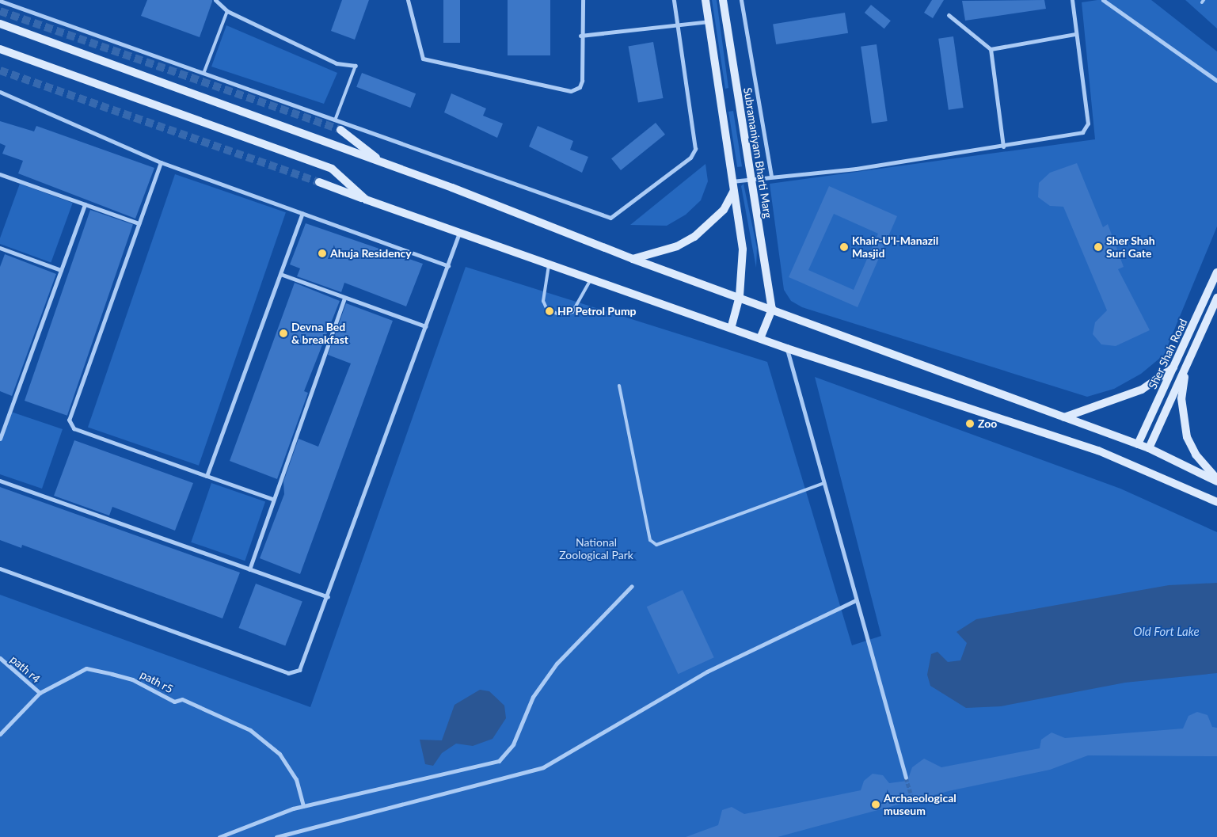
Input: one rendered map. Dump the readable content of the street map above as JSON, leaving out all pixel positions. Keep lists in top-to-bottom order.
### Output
{
  "streets": {
    "main road": ["Subramaniyam Bharti Marg", "Sher Shah Road"],
    "street": ["path r4", "path r5"]
  },
  "crossings": [
    ["path r4", "path r5"]
  ],
  "water": ["Old Fort Lake"],
  "parks": ["National Zoological Park"],
  "places": [
    "Khair-U’l-Manazil Masjid",
    "Sher Shah Suri Gate",
    "Ahuja Residency",
    "HP Petrol Pump",
    "Devna Bed & breakfast",
    "Zoo",
    "Archaeological museum"
  ]
}
